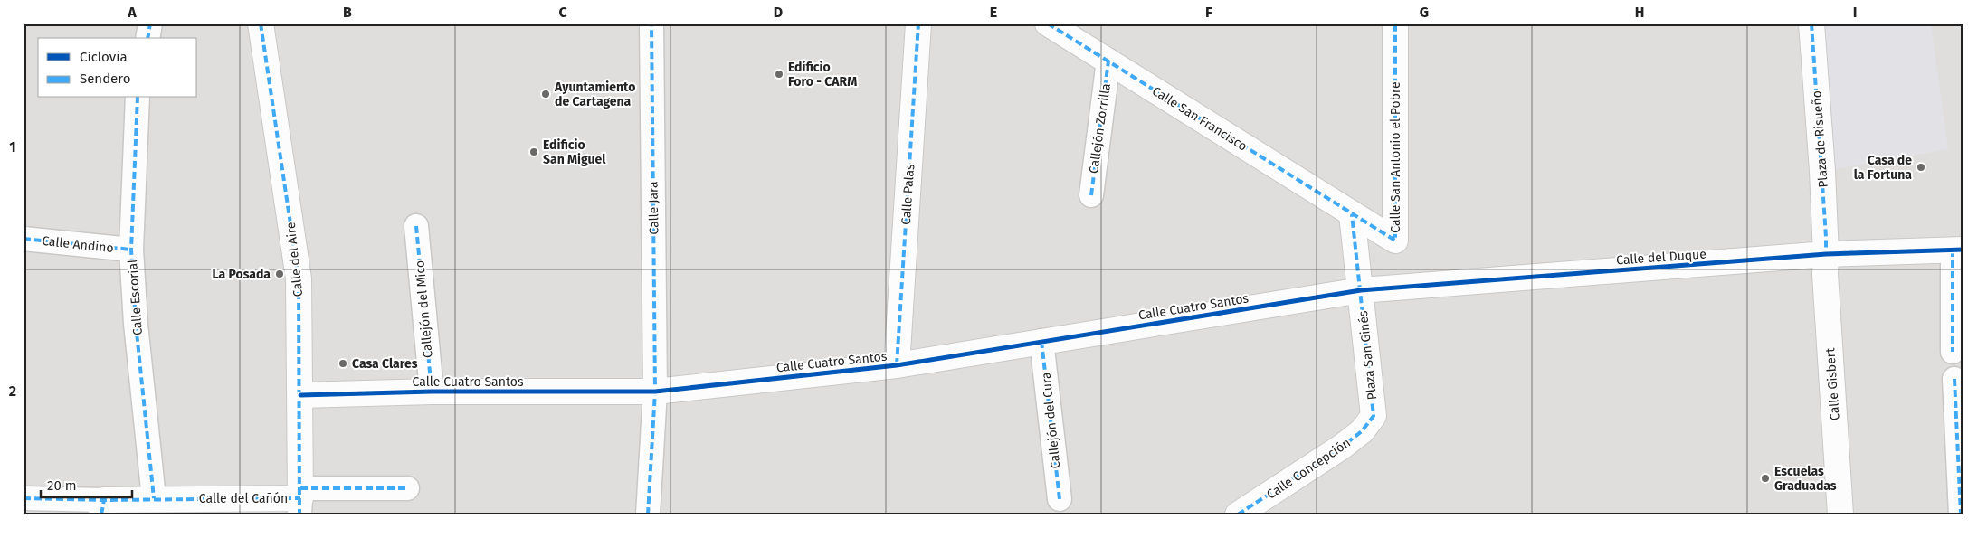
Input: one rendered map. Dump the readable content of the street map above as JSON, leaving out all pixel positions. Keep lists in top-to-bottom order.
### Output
{
  "streets": {
    "street": [
      "Calle San Francisco",
      "Callejón Zorrilla",
      "Plaza de Risueño",
      "Calle San Antonio el Pobre",
      "Calle Palas",
      "Calle Jara",
      "Calle Andino",
      "Calle del Duque",
      "Calle del Aire",
      "Calle Escorial",
      "Calle Cuatro Santos",
      "Callejón del Mico",
      "Plaza San Ginés",
      "Calle Gisbert",
      "Callejón del Cura",
      "Calle Concepción",
      "Calle del Cañón"
    ]
  },
  "crossings": [
    ["Calle San Francisco", "Callejón Zorrilla"],
    ["Calle San Francisco", "Calle San Antonio el Pobre"],
    ["Calle San Francisco", "Plaza San Ginés"],
    ["Plaza de Risueño", "Calle del Duque"],
    ["Plaza de Risueño", "Calle Gisbert"],
    ["Calle San Antonio el Pobre", "Plaza San Ginés"],
    ["Calle Palas", "Calle Cuatro Santos"],
    ["Calle Jara", "Calle Cuatro Santos"],
    ["Calle Andino", "Calle Escorial"],
    ["Calle del Duque", "Calle Cuatro Santos"],
    ["Calle del Duque", "Plaza San Ginés"],
    ["Calle del Duque", "Calle Gisbert"],
    ["Calle del Aire", "Calle Cuatro Santos"],
    ["Calle del Aire", "Calle del Cañón"],
    ["Calle Escorial", "Calle del Cañón"],
    ["Calle Cuatro Santos", "Callejón del Mico"],
    ["Calle Cuatro Santos", "Plaza San Ginés"],
    ["Calle Cuatro Santos", "Callejón del Cura"],
    ["Plaza San Ginés", "Calle Concepción"]
  ],
  "places": [
    "Edificio Foro - CARM",
    "Ayuntamiento de Cartagena",
    "Edificio San Miguel",
    "Casa de la Fortuna",
    "La Posada",
    "Casa Clares",
    "Escuelas Graduadas"
  ],
  "legend": ["Ciclovía", "Sendero"],
  "scale_bar": "20 m",
  "grid": {
    "columns": [
      "A",
      "B",
      "C",
      "D",
      "E",
      "F",
      "G",
      "H",
      "I"
    ],
    "rows": ["1", "2"]
  }
}
